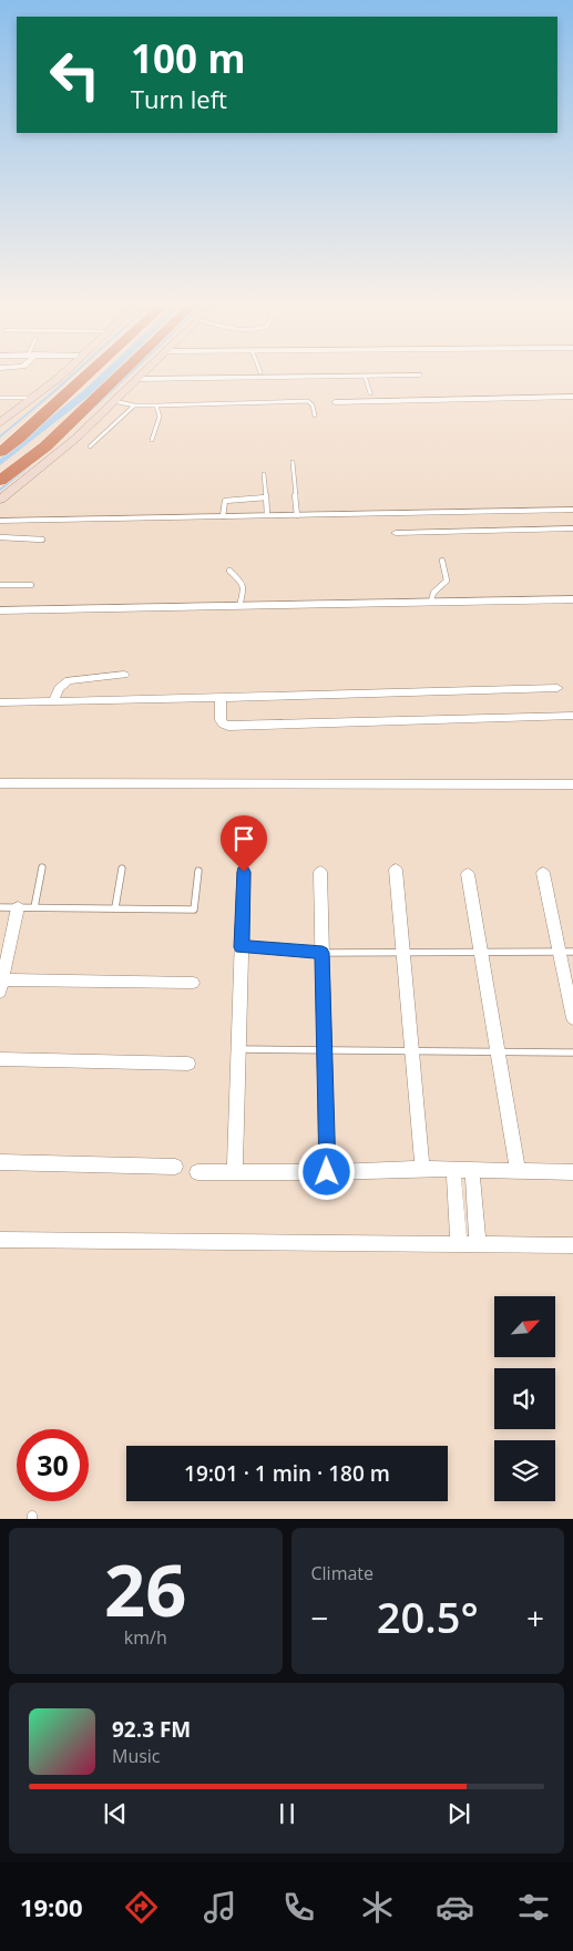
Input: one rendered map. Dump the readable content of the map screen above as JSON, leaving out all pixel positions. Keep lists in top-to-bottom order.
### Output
{
  "north": "top right",
  "page": {
    "turn": ["100 m", "Turn left"],
    "limit": "30",
    "trip": "19:01 · 1 min · 180 m",
    "tile": [
      ["26", "km/h"],
      "Climate"
    ],
    "heat": ["−", "20.5°", "+"],
    "song": ["92.3 FM", "Music"],
    "tabs": "19:00"
  }
}
